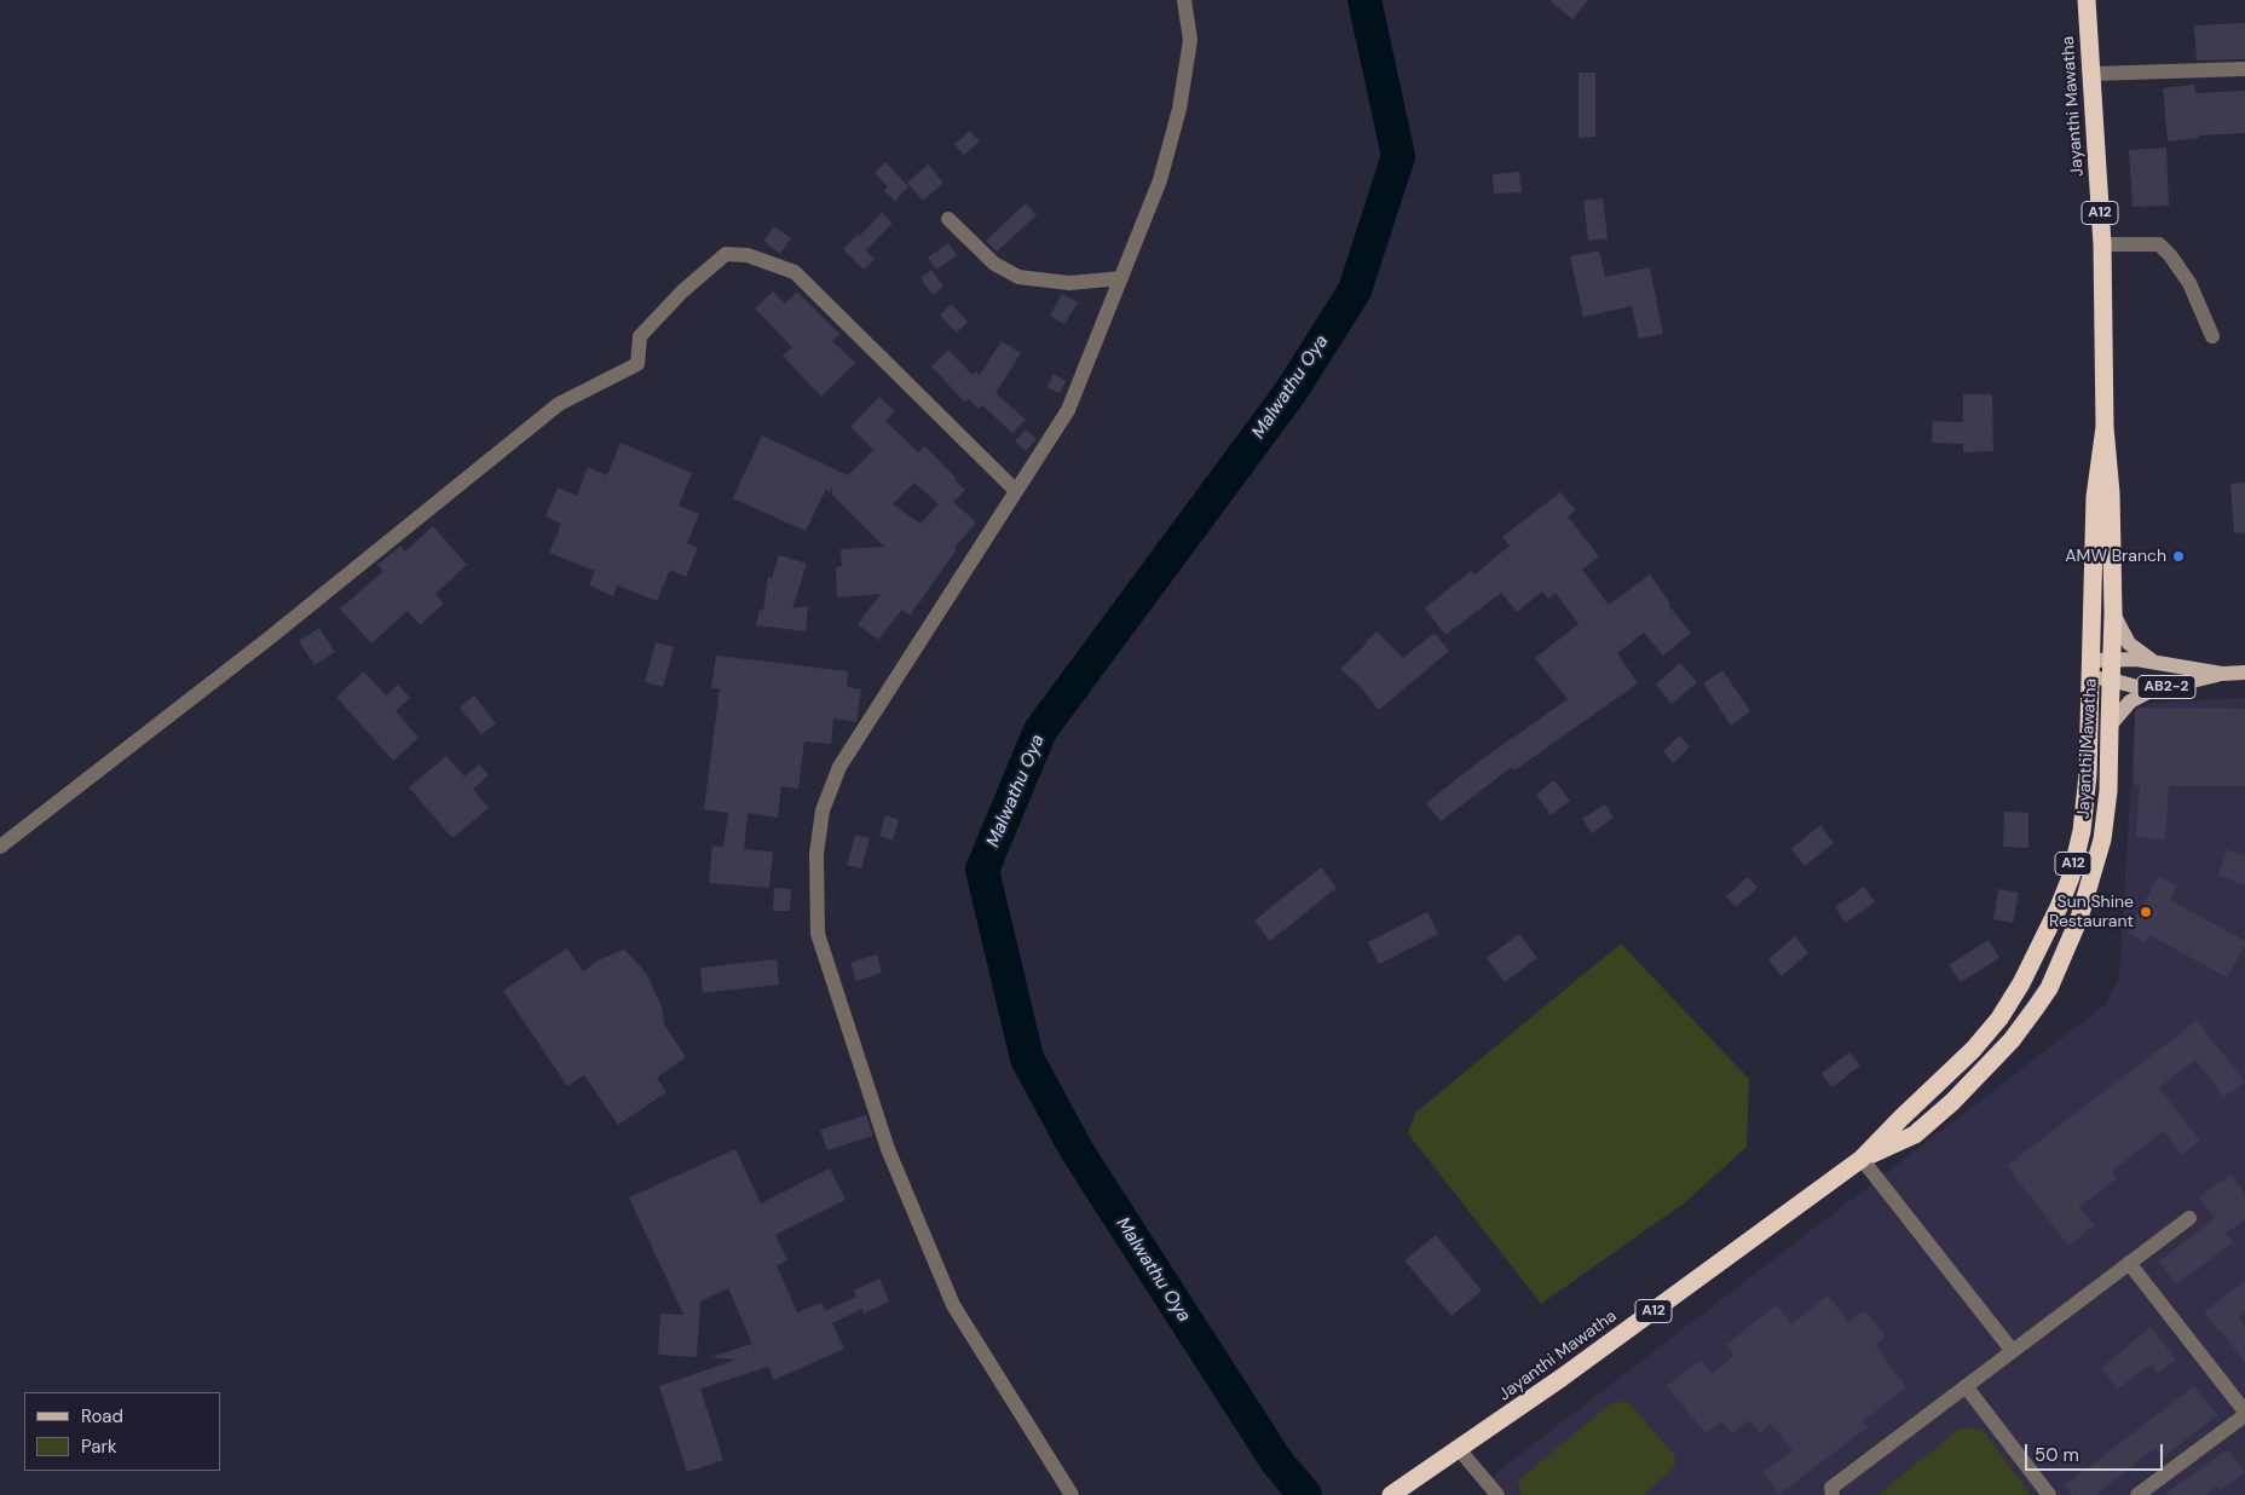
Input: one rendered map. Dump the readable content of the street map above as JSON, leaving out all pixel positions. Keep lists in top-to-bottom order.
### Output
{
  "streets": {
    "highway": ["Jayanthi Mawatha", "A12"],
    "main road": ["AB2-2"]
  },
  "crossings": [
    ["Jayanthi Mawatha", "AB2-2"]
  ],
  "water": ["Malwathu Oya"],
  "places": ["AMW Branch", "Sun Shine Restaurant"],
  "legend": ["Road", "Park"],
  "scale_bar": "50 m"
}
